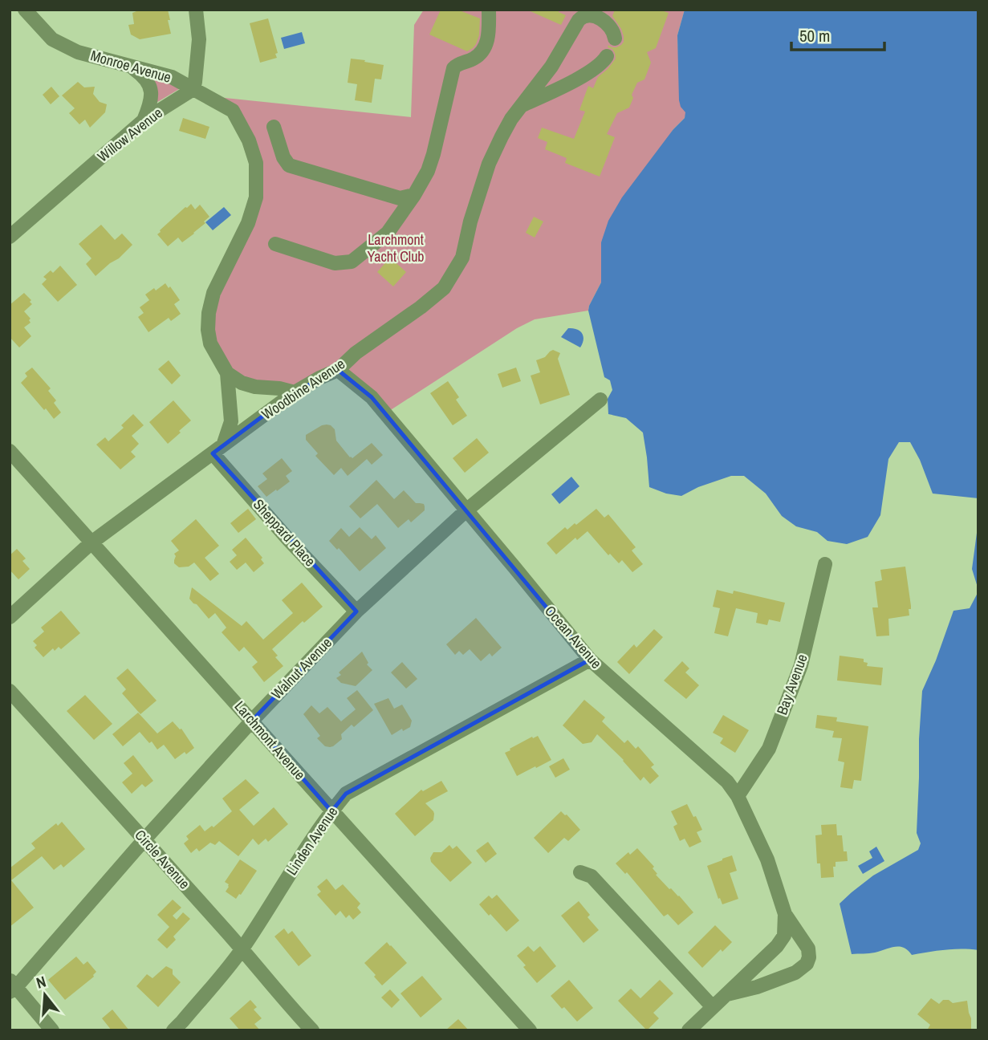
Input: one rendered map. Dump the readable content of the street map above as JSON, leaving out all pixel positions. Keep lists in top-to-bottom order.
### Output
{
  "streets": {
    "street": [
      "Monroe Avenue",
      "Willow Avenue",
      "Woodbine Avenue",
      "Sheppard Place",
      "Ocean Avenue",
      "Walnut Avenue",
      "Bay Avenue",
      "Larchmont Avenue",
      "Linden Avenue",
      "Circle Avenue"
    ]
  },
  "crossings": [
    ["Monroe Avenue", "Willow Avenue"],
    ["Monroe Avenue", "Woodbine Avenue"],
    ["Monroe Avenue", "Sheppard Place"],
    ["Woodbine Avenue", "Sheppard Place"],
    ["Woodbine Avenue", "Ocean Avenue"],
    ["Woodbine Avenue", "Larchmont Avenue"],
    ["Sheppard Place", "Walnut Avenue"],
    ["Ocean Avenue", "Walnut Avenue"],
    ["Ocean Avenue", "Bay Avenue"],
    ["Ocean Avenue", "Linden Avenue"],
    ["Walnut Avenue", "Larchmont Avenue"],
    ["Walnut Avenue", "Circle Avenue"],
    ["Larchmont Avenue", "Linden Avenue"],
    ["Linden Avenue", "Circle Avenue"]
  ],
  "parks": ["Larchmont Yacht Club"],
  "scale_bar": "50 m",
  "north": "top"
}
